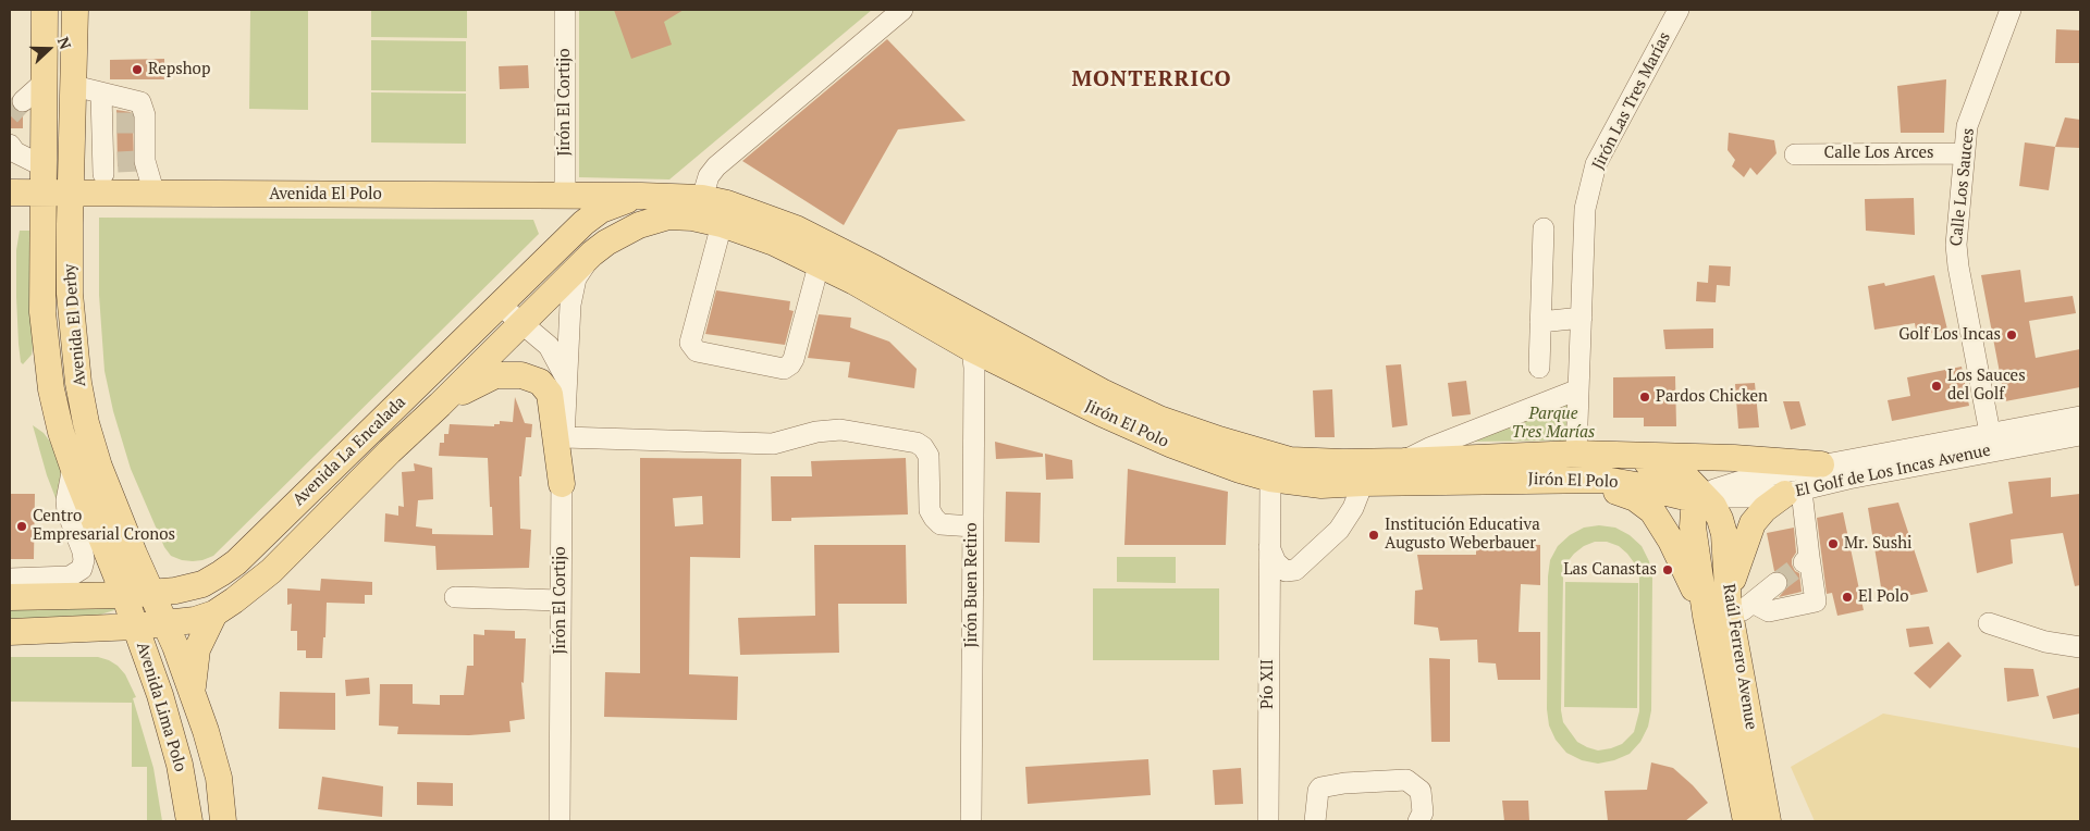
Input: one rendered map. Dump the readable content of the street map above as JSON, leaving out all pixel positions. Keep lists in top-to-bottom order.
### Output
{
  "streets": {
    "main road": [
      "Avenida El Polo",
      "Avenida El Derby",
      "Jirón El Polo",
      "Avenida La Encalada",
      "Raúl Ferrero Avenue",
      "Avenida Lima Polo"
    ],
    "street": [
      "Jirón Las Tres Marías",
      "Jirón El Cortijo",
      "Calle Los Arces",
      "Calle Los Sauces",
      "El Golf de Los Incas Avenue",
      "Jirón Buen Retiro",
      "Pío XII"
    ]
  },
  "crossings": [
    ["Jirón Las Tres Marías", "Jirón El Polo"],
    ["Jirón El Cortijo", "Avenida El Polo"],
    ["Jirón El Cortijo", "Jirón El Polo"],
    ["Jirón El Cortijo", "Avenida La Encalada"],
    ["Calle Los Arces", "Calle Los Sauces"],
    ["Calle Los Sauces", "El Golf de Los Incas Avenue"],
    ["Avenida El Polo", "Avenida El Derby"],
    ["Avenida El Polo", "Jirón El Polo"],
    ["Avenida El Polo", "Avenida La Encalada"],
    ["Avenida El Derby", "Avenida La Encalada"],
    ["Avenida El Derby", "Avenida Lima Polo"],
    ["Jirón El Polo", "Avenida La Encalada"],
    ["Jirón El Polo", "El Golf de Los Incas Avenue"],
    ["Jirón El Polo", "Jirón Buen Retiro"],
    ["Jirón El Polo", "Raúl Ferrero Avenue"],
    ["Jirón El Polo", "Pío XII"],
    ["Avenida La Encalada", "Avenida Lima Polo"],
    ["El Golf de Los Incas Avenue", "Raúl Ferrero Avenue"]
  ],
  "districts": ["MONTERRICO"],
  "parks": ["Parque Tres Marías"],
  "places": [
    "Repshop",
    "Golf Los Incas",
    "Los Sauces del Golf",
    "Pardos Chicken",
    "Centro Empresarial Cronos",
    "Institución Educativa Augusto Weberbauer",
    "Mr. Sushi",
    "Las Canastas",
    "El Polo"
  ],
  "north": "right"
}
